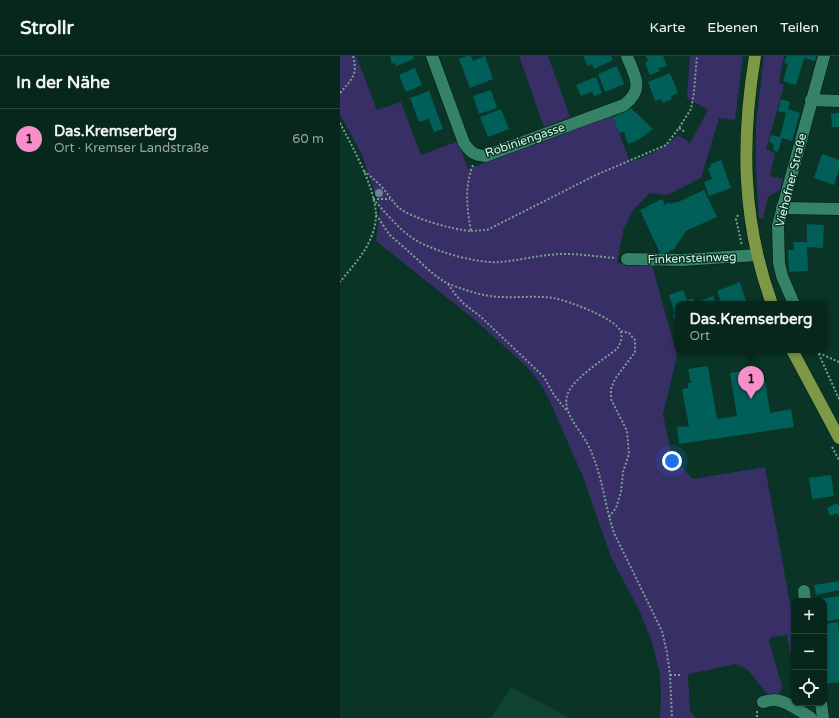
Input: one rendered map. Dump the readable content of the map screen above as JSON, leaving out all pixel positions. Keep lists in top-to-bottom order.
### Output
{
  "streets": {
    "street": ["Robiniengasse", "Viehofner Straße", "Finkensteinweg"]
  },
  "page": {
    "header": "Strollr",
    "nav": ["Karte", "Ebenen", "Teilen"],
    "heading": "In der Nähe",
    "list": [
      {
        "mark": "1",
        "name": "Das.Kremserberg",
        "note": "Ort · Kremser Landstraße",
        "value": "60 m"
      }
    ],
    "popup": ["Das.Kremserberg", "Ort"],
    "pins": "1",
    "map_buttons": ["+", "−"]
  }
}
